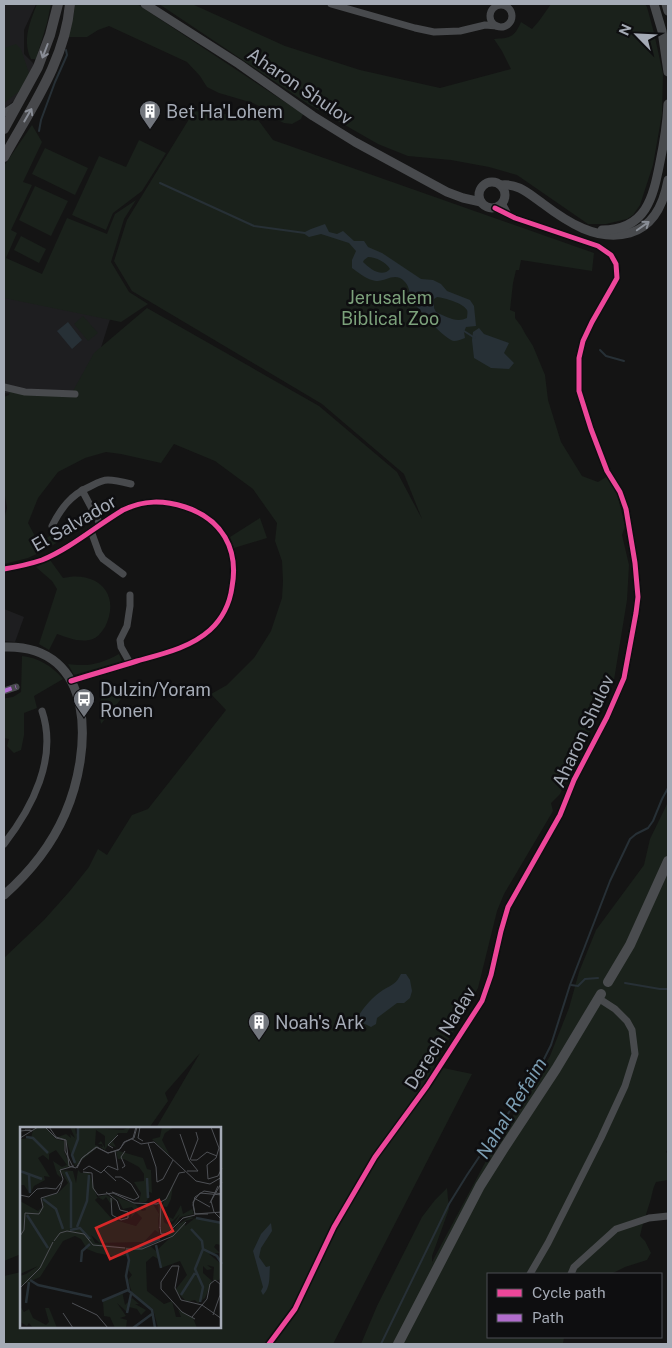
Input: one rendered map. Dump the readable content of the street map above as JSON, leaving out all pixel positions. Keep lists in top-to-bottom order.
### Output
{
  "streets": {
    "street": ["Aharon Shulov", "El Salvador", "Derech Nadav"]
  },
  "crossings": [
    ["Aharon Shulov", "Derech Nadav"]
  ],
  "water": ["Nahal Refaim"],
  "parks": ["Jerusalem Biblical Zoo"],
  "places": {
    "building": ["Bet Ha'Lohem", "Noah's Ark"],
    "bus stop": ["Dulzin/Yoram Ronen"]
  },
  "legend": ["Cycle path", "Path"],
  "north": "top left"
}
